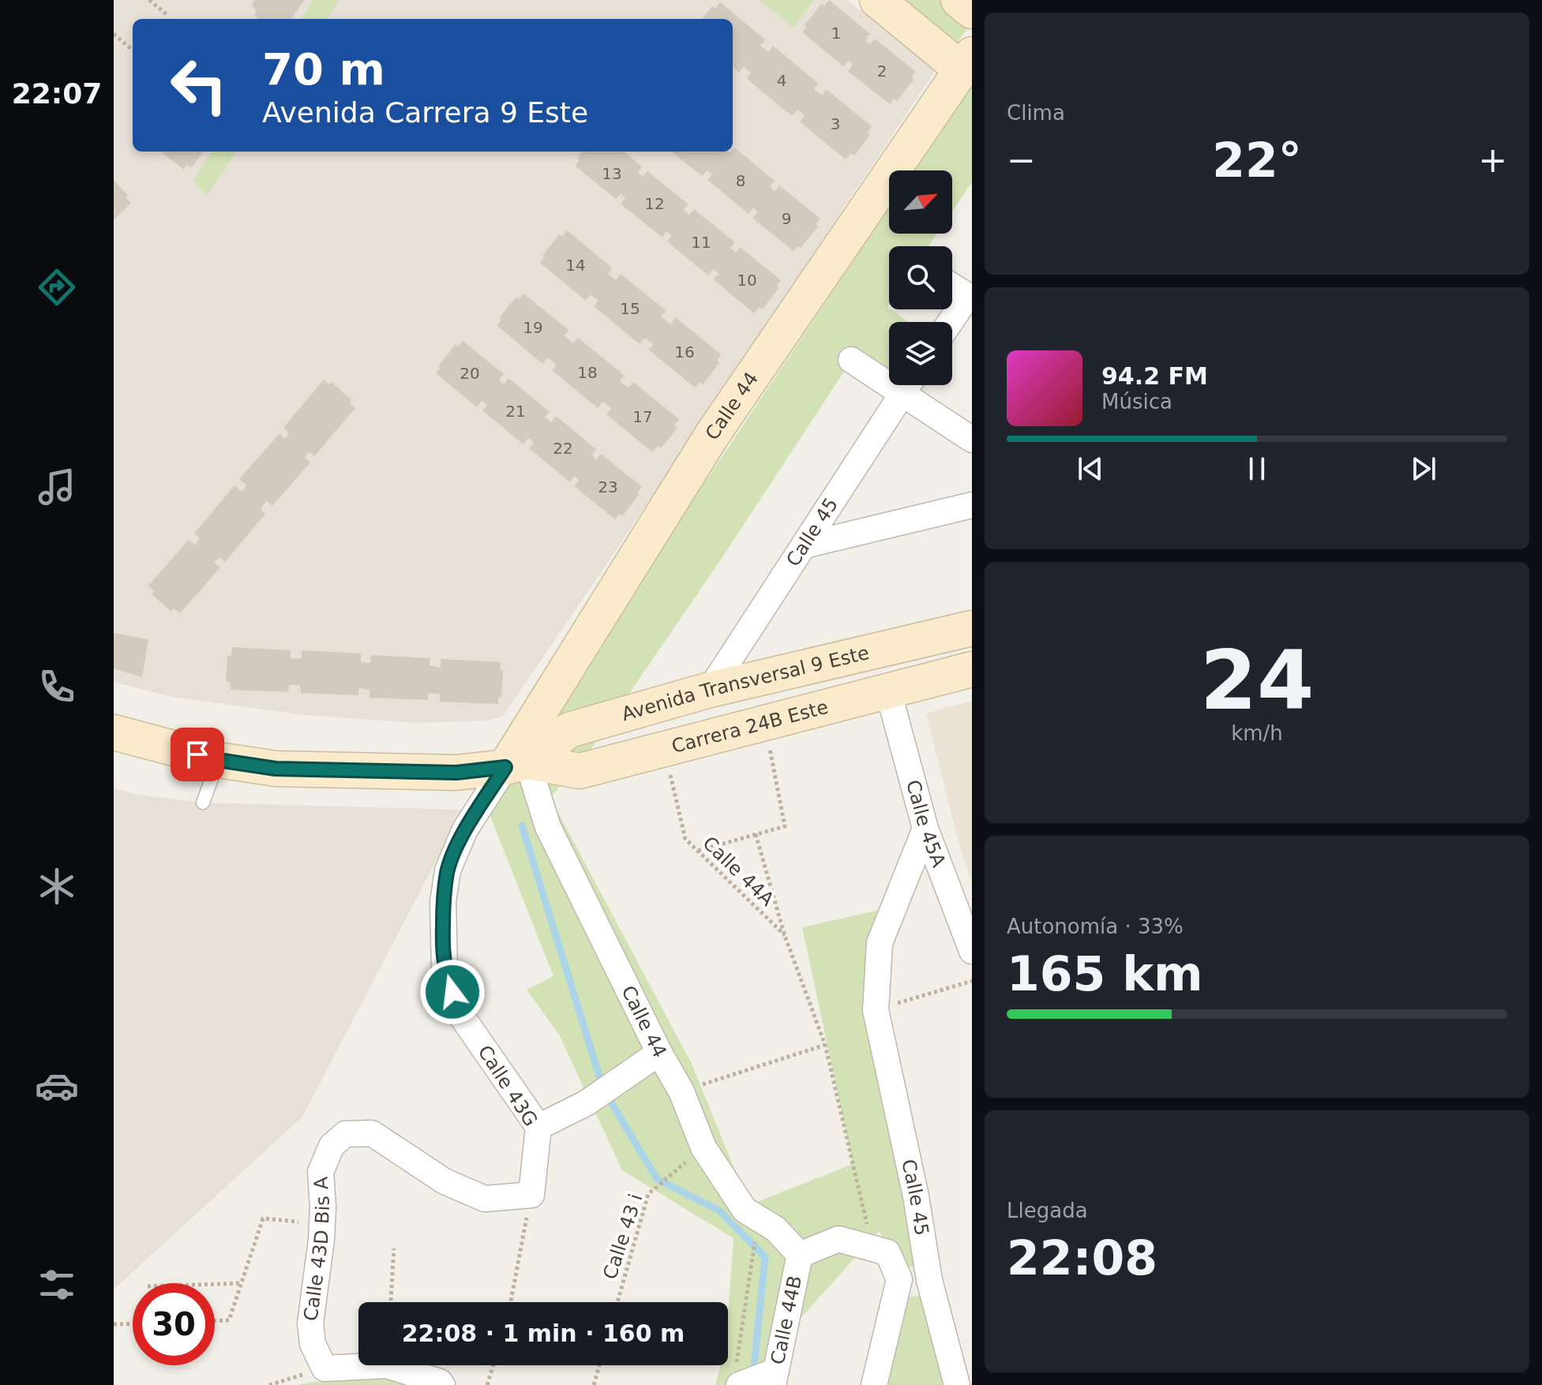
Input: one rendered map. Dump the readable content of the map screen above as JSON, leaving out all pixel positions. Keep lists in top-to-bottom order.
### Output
{
  "streets": {
    "main road": ["Calle 44", "Avenida Transversal 9 Este", "Carrera 24B Este"],
    "street": [
      "Calle 45",
      "Calle 45A",
      "Calle 43G",
      "Calle 43D Bis A",
      "Calle 44B"
    ],
    "path": ["Calle 44A", "Calle 43 i"]
  },
  "crossings": [
    ["Calle 44", "Avenida Transversal 9 Este"],
    ["Calle 44", "Carrera 24B Este"],
    ["Calle 44", "Calle 43G"],
    ["Calle 44", "Calle 44B"],
    ["Calle 45", "Avenida Transversal 9 Este"],
    ["Calle 45", "Calle 45A"],
    ["Avenida Transversal 9 Este", "Carrera 24B Este"],
    ["Avenida Transversal 9 Este", "Calle 43G"],
    ["Carrera 24B Este", "Calle 45A"],
    ["Carrera 24B Este", "Calle 44A"],
    ["Carrera 24B Este", "Calle 43G"],
    ["Calle 43G", "Calle 43D Bis A"]
  ],
  "house_numbers": [
    "1",
    "2",
    "4",
    "3",
    "13",
    "8",
    "12",
    "9",
    "11",
    "14",
    "10",
    "15",
    "19",
    "16",
    "18",
    "20",
    "21",
    "17",
    "22",
    "23"
  ],
  "north": "top right",
  "page": {
    "tabs": "22:07",
    "tile": [
      "Clima",
      ["24", "km/h"],
      ["Autonomía · 33%", "165 km"],
      ["Llegada", "22:08"]
    ],
    "turn": ["70 m", "Avenida Carrera 9 Este"],
    "heat": ["−", "22°", "+"],
    "song": ["94.2 FM", "Música"],
    "limit": "30",
    "trip": "22:08 · 1 min · 160 m"
  }
}
